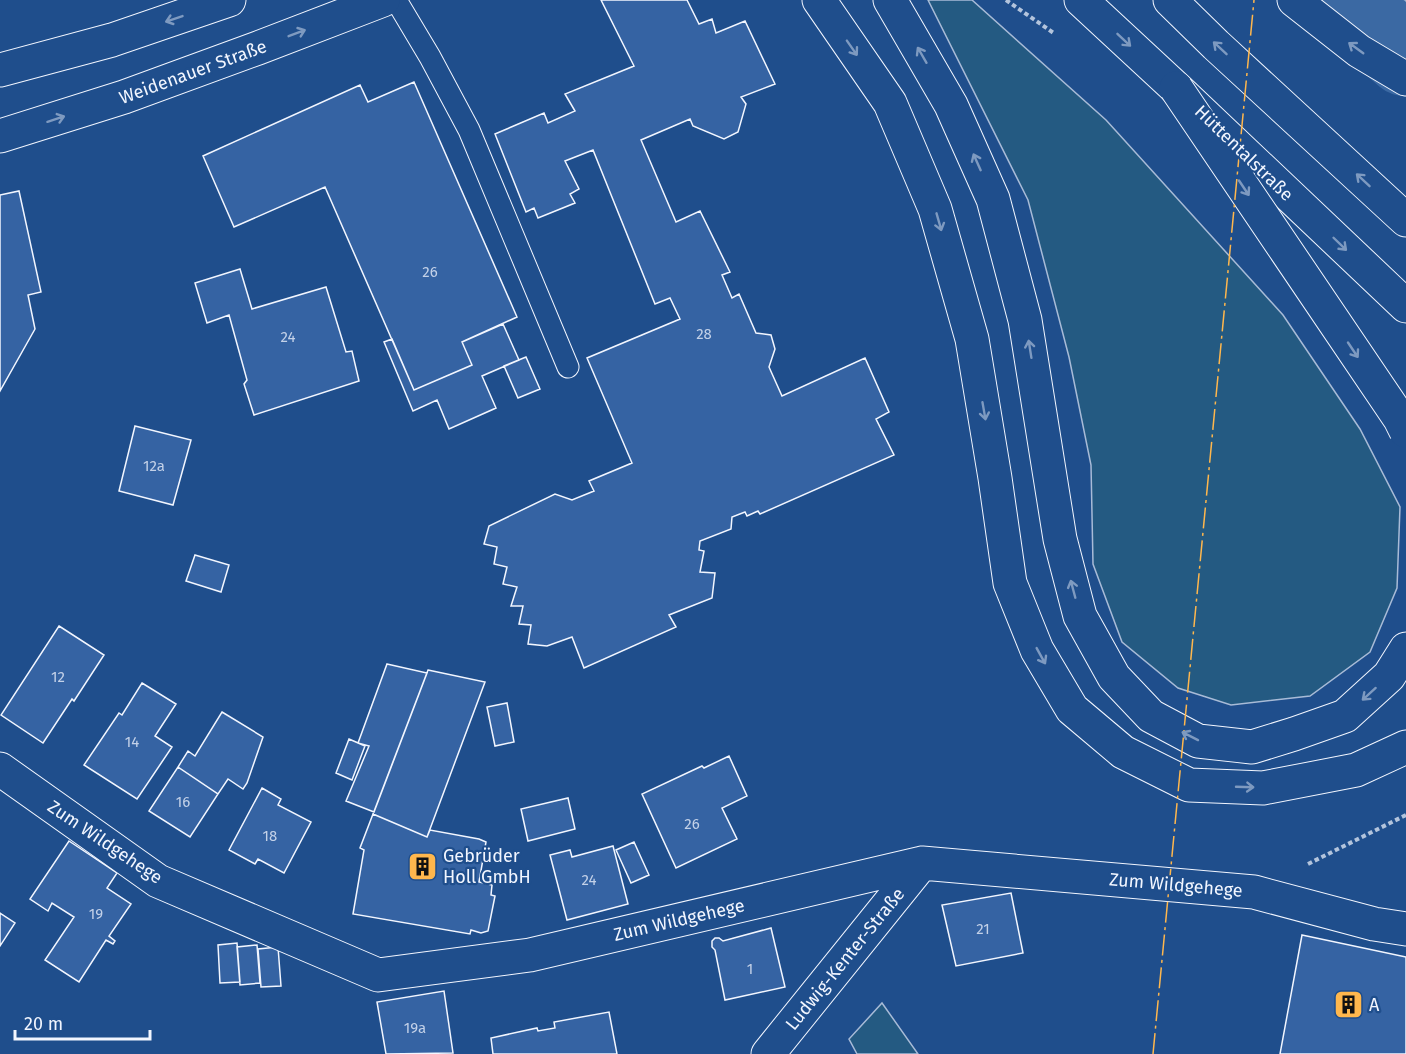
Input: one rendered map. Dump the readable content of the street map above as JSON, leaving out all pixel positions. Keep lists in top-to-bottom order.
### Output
{
  "streets": {
    "main road": [
      "Weidenauer Straße",
      "Hüttentalstraße",
      "Zum Wildgehege",
      "Ludwig-Kenter-Straße"
    ]
  },
  "crossings": [
    ["Zum Wildgehege", "Ludwig-Kenter-Straße"]
  ],
  "places": {
    "building": ["Gebrüder Holl GmbH", "A"]
  },
  "house_numbers": [
    "26",
    "28",
    "24",
    "12a",
    "12",
    "14",
    "16",
    "26",
    "18",
    "24",
    "19",
    "21",
    "1",
    "19a"
  ],
  "scale_bar": "20 m"
}
